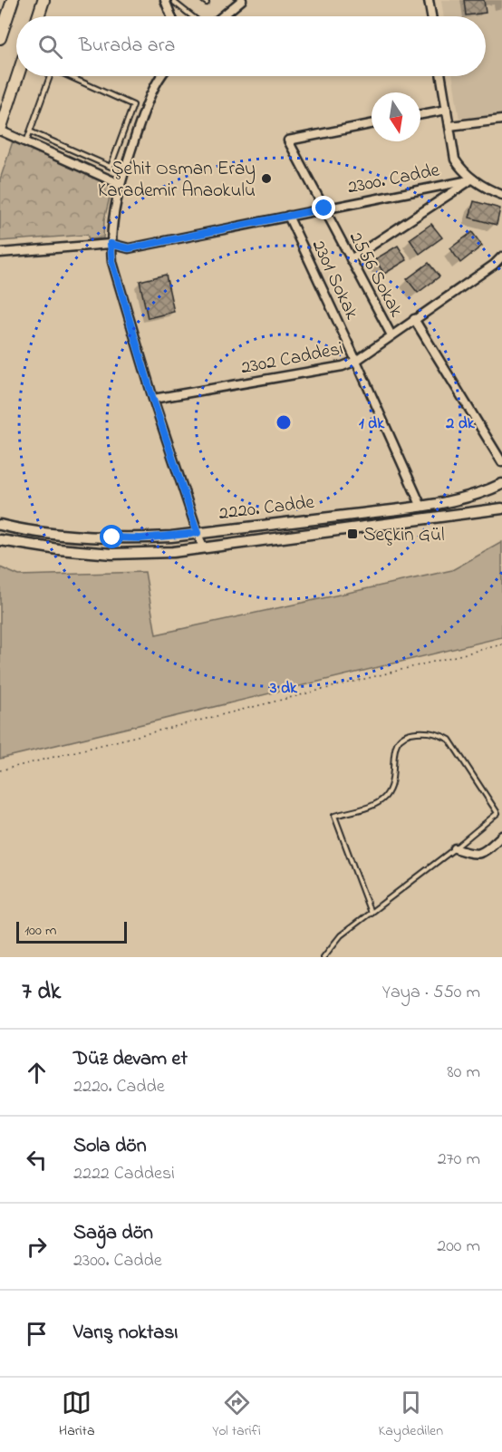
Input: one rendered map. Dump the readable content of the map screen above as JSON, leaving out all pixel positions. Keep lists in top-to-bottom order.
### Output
{
  "streets": {
    "street": [
      "2300. Cadde",
      "2556 Sokak",
      "2301 Sokak",
      "2302 Caddesi",
      "2220. Cadde"
    ]
  },
  "crossings": [
    ["2300. Cadde", "2556 Sokak"],
    ["2300. Cadde", "2301 Sokak"],
    ["2556 Sokak", "2302 Caddesi"],
    ["2301 Sokak", "2302 Caddesi"],
    ["2301 Sokak", "2220. Cadde"]
  ],
  "places": {
    "other": ["Şehit Osman Eray Karademir Anaokulu"],
    "transit": ["Seçkin Gül"]
  },
  "scale_bar": "100 m",
  "north": "bottom",
  "page": {
    "search": "Burada ara",
    "scale": "100 m",
    "heading": ["7 dk", "Yaya · 550 m"],
    "list": [
      ["Düz devam et", "2220. Cadde", "80 m"],
      ["Sola dön", "2222 Caddesi", "270 m"],
      ["Sağa dön", "2300. Cadde", "200 m"],
      "Varış noktası"
    ],
    "nav": ["Harita", "Yol tarifi", "Kaydedilen"]
  },
  "rings": ["1 dk", "2 dk", "3 dk"]
}
